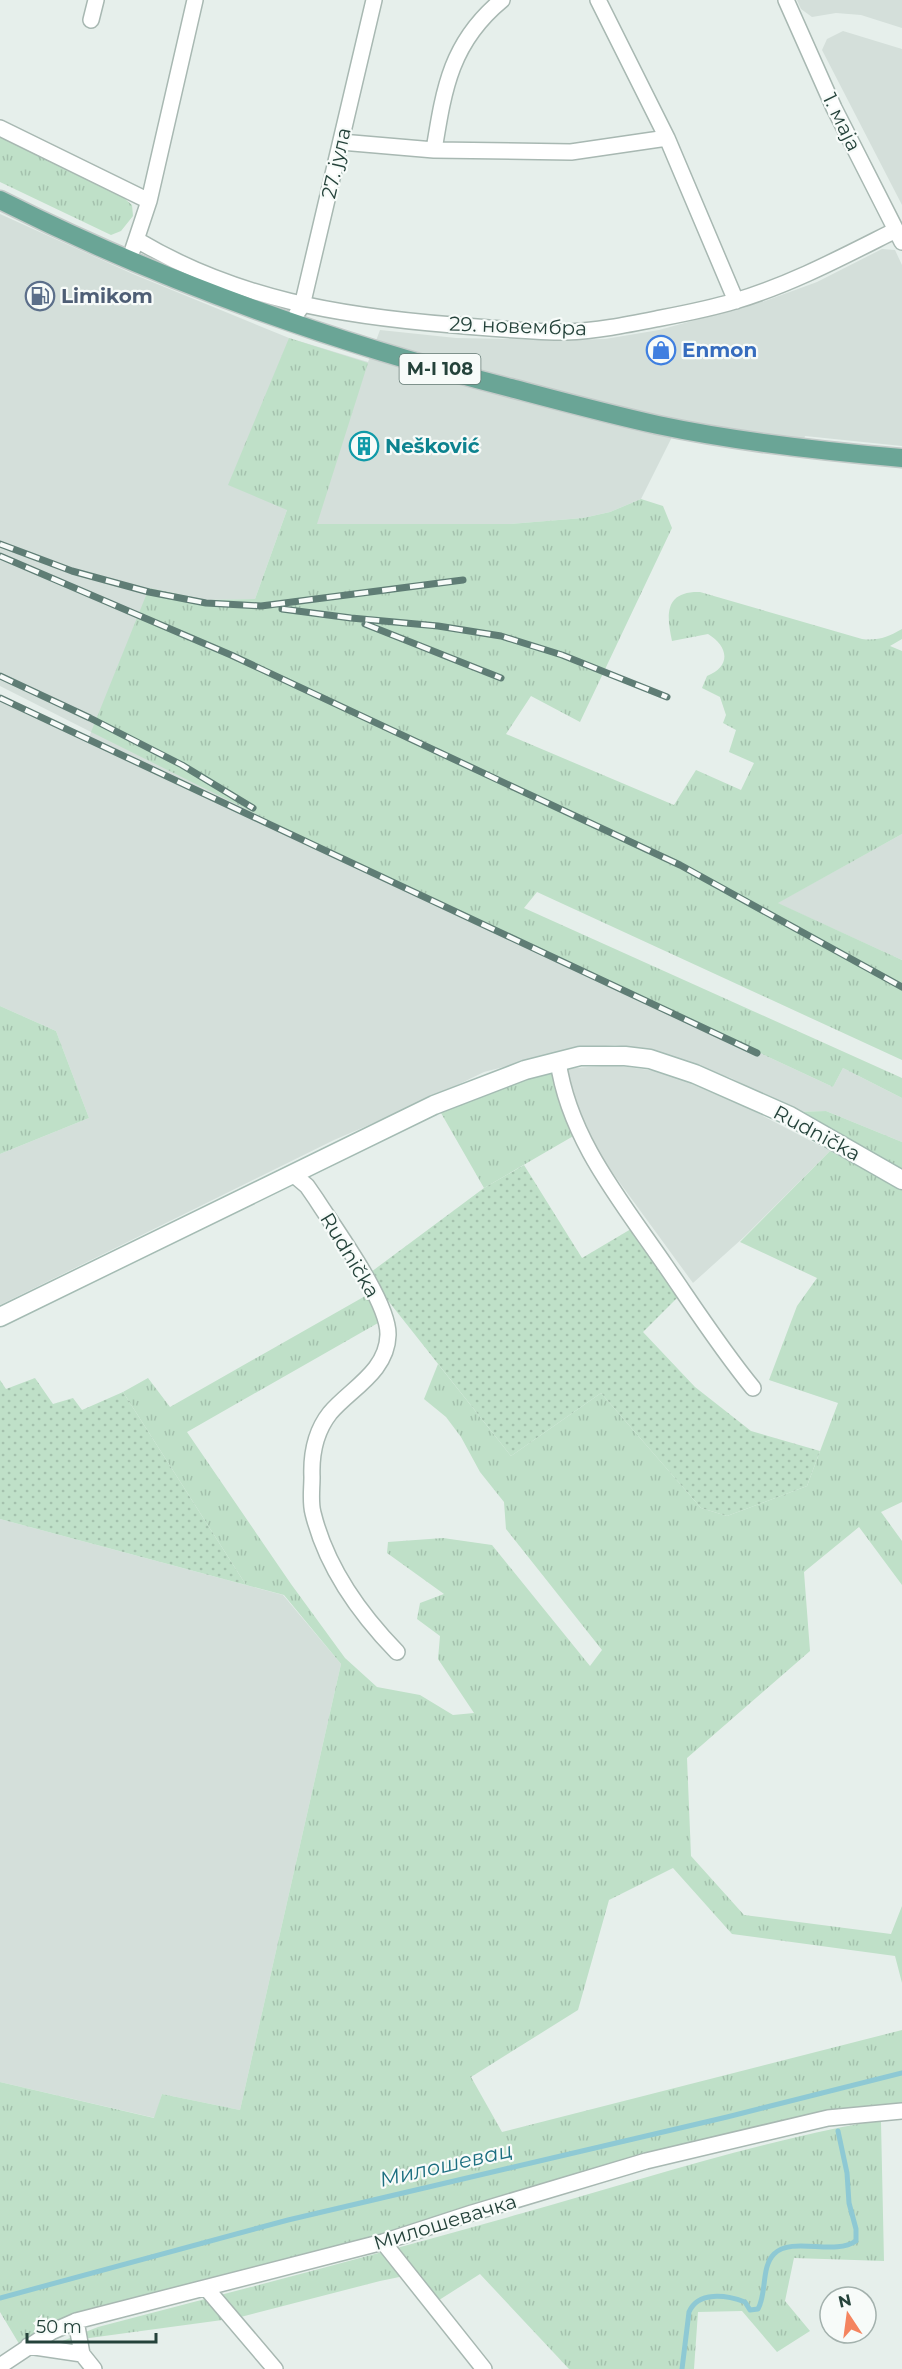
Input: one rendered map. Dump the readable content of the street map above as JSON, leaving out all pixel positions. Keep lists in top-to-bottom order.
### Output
{
  "streets": {
    "main road": ["M-I 108"],
    "street": [
      "1. маја",
      "27. јула",
      "29. новембра",
      "Rudnička",
      "Милошевачка"
    ]
  },
  "crossings": [
    ["1. маја", "29. новембра"],
    ["27. јула", "29. новембра"],
    ["27. јула", "M-I 108"]
  ],
  "water": ["Милошевац"],
  "places": {
    "fuel station": ["Limikom"],
    "shop": ["Enmon"],
    "building": ["Nešković"]
  },
  "scale_bar": "50 m",
  "north": "top"
}
